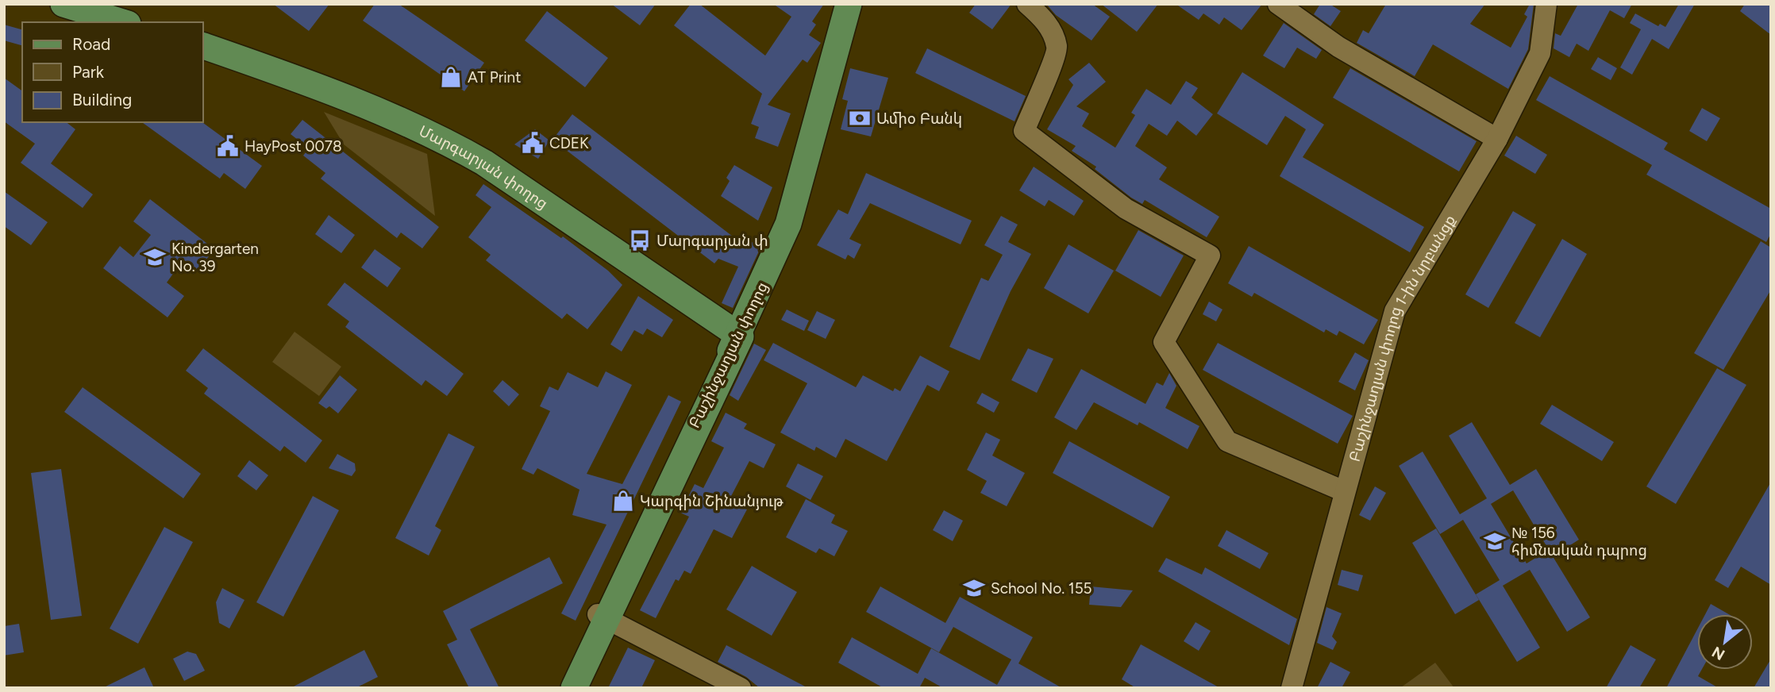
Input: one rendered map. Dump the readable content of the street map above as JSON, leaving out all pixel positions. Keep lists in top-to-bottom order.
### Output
{
  "streets": {
    "main road": ["Մարգարյան փողոց", "Բաշինջաղյան փողոց"],
    "street": ["Բաշինջաղյան փողոց 1-ին նրբանցք"]
  },
  "crossings": [
    ["Մարգարյան փողոց", "Բաշինջաղյան փողոց"]
  ],
  "places": {
    "shop": ["AT Print", "Կարգին Շինանյութ"],
    "bank": ["Ամիօ Բանկ"],
    "public building": ["CDEK", "HayPost 0078"],
    "bus stop": ["Մարգարյան փ"],
    "school or university": ["Kindergarten No. 39", "№ 156 հիմնական դպրոց", "School No. 155"]
  },
  "legend": ["Road", "Park", "Building"],
  "north": "bottom left"
}
